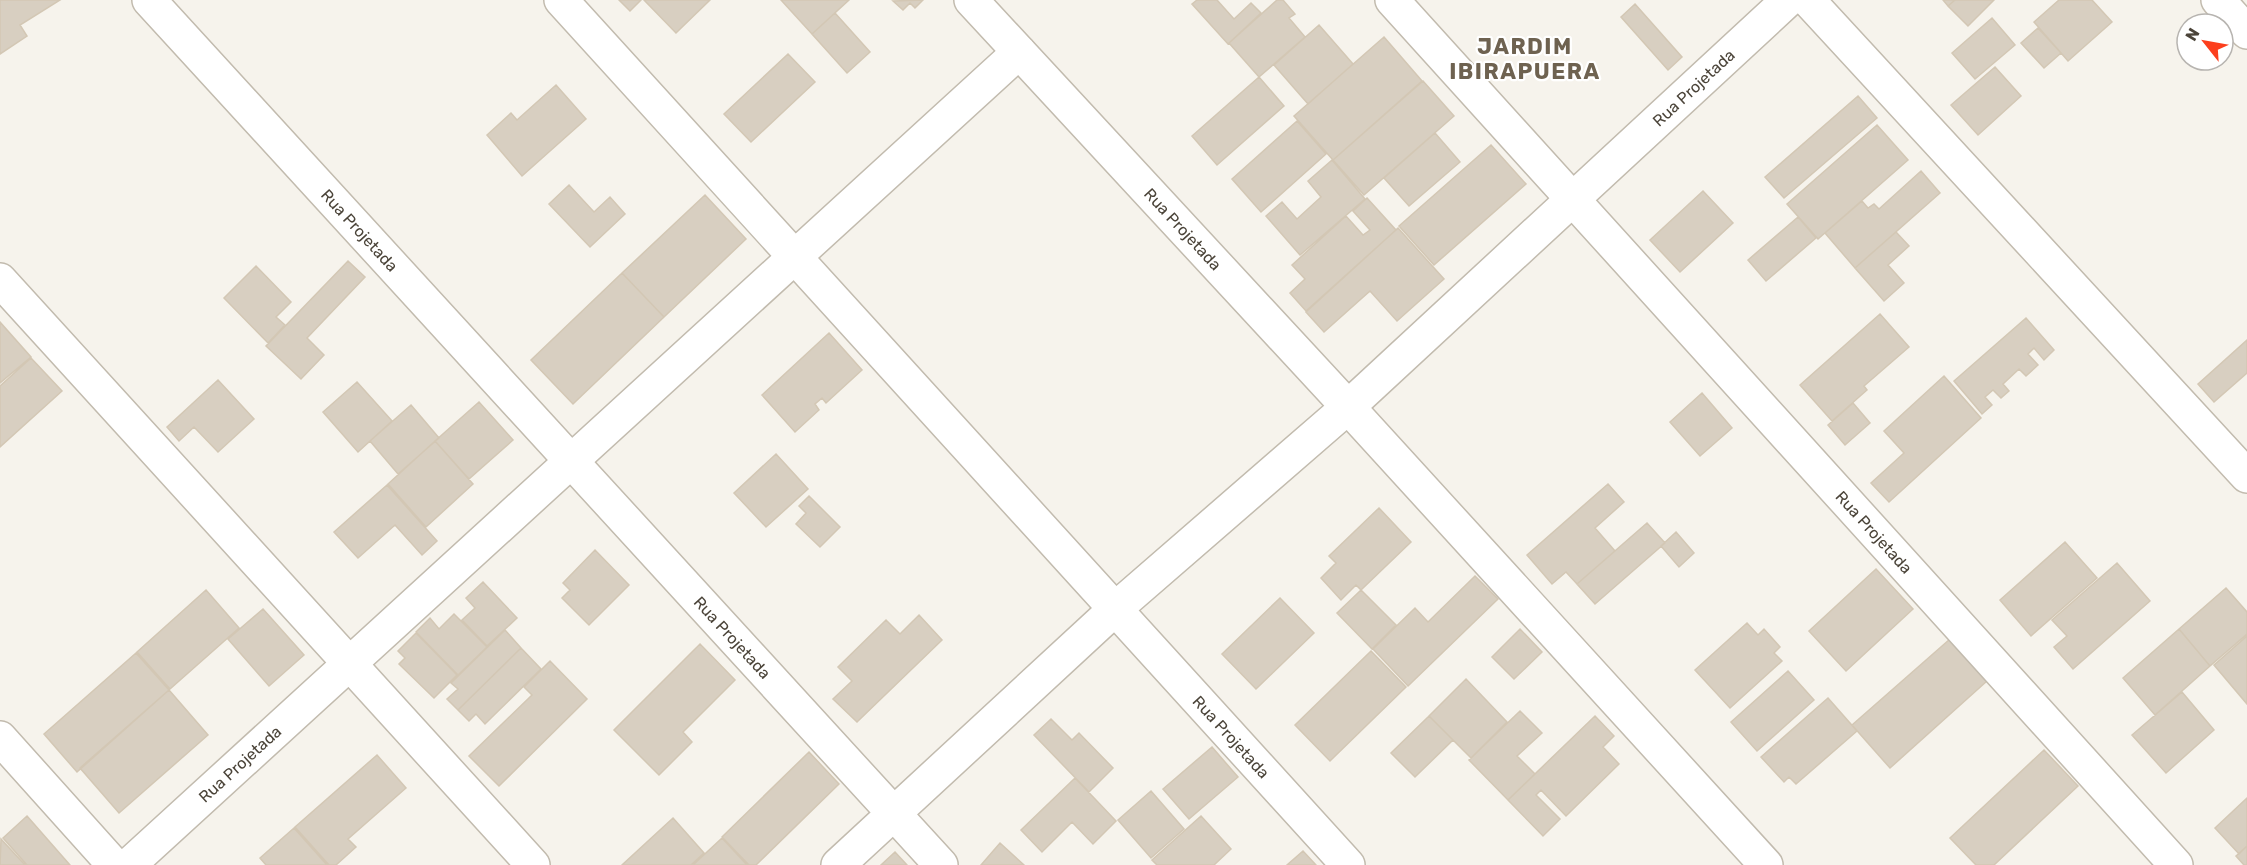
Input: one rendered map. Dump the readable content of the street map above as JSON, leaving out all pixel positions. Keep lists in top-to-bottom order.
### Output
{
  "streets": {
    "street": ["Rua Projetada"]
  },
  "districts": ["JARDIM IBIRAPUERA"],
  "north": "top left"
}
